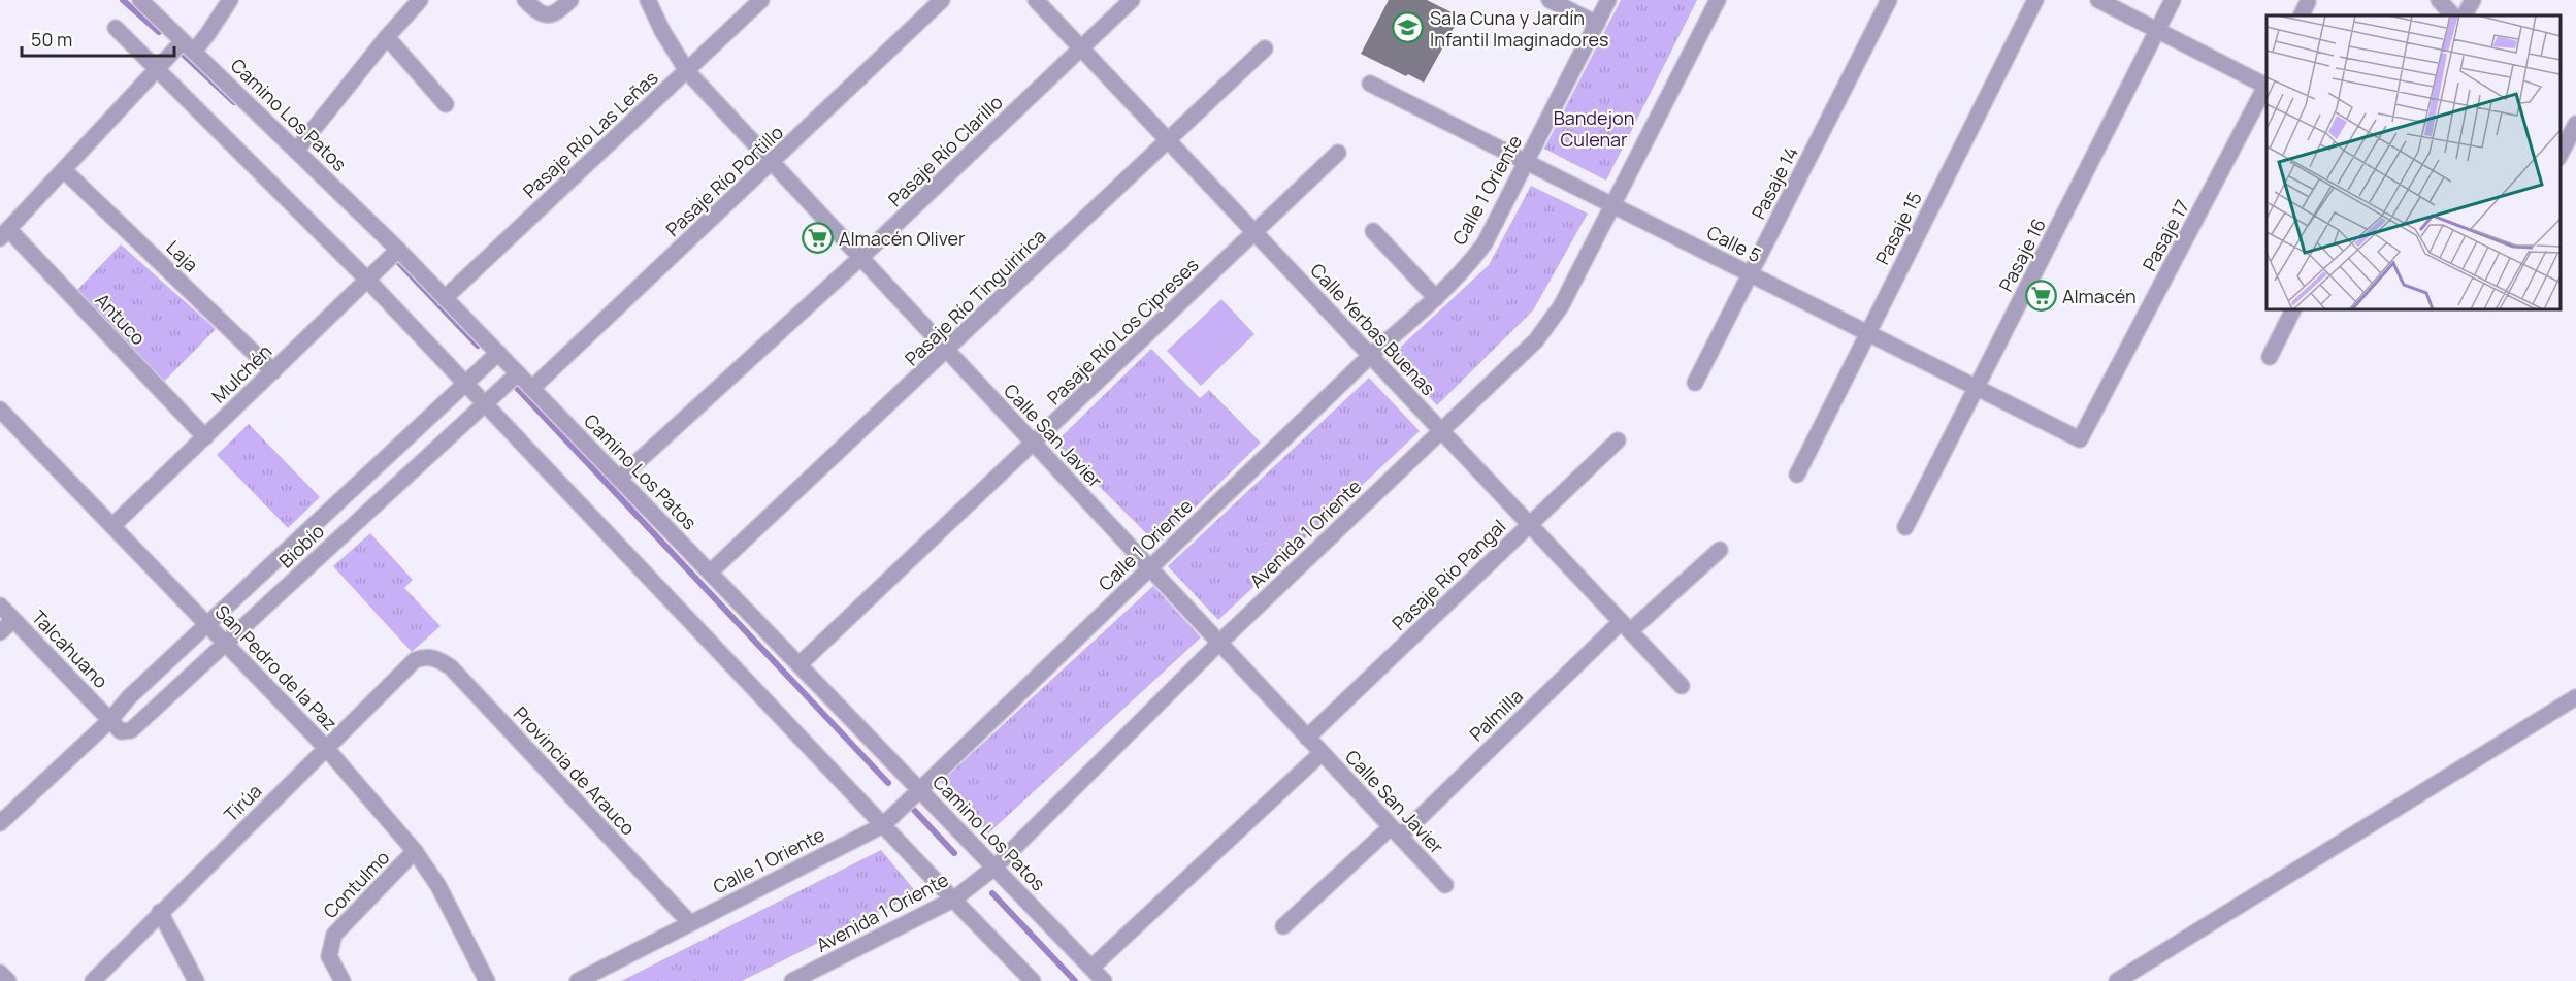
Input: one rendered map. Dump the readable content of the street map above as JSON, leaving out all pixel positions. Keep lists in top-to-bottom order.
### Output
{
  "streets": {
    "street": [
      "Camino Los Patos",
      "Pasaje Río Las Leñas",
      "Pasaje Río Clarillo",
      "Pasaje Río Portillo",
      "Pasaje 14",
      "Calle 1 Oriente",
      "Pasaje 15",
      "Pasaje 17",
      "Calle 5",
      "Pasaje 16",
      "Laja",
      "Pasaje Río Tinguiririca",
      "Antuco",
      "Calle Yerbas Buenas",
      "Pasaje Río Los Cipreses",
      "Mulchén",
      "Calle San Javier",
      "Avenida 1 Oriente",
      "Biobío",
      "Pasaje Río Pangal",
      "Talcahuano",
      "San Pedro de la Paz",
      "Palmilla",
      "Provincia de Arauco",
      "Tirúa",
      "Contulmo"
    ]
  },
  "crossings": [
    ["Camino Los Patos", "Pasaje Río Las Leñas"],
    ["Camino Los Patos", "Pasaje Río Clarillo"],
    ["Camino Los Patos", "Pasaje Río Portillo"],
    ["Camino Los Patos", "Calle 1 Oriente"],
    ["Camino Los Patos", "Pasaje Río Tinguiririca"],
    ["Camino Los Patos", "Pasaje Río Los Cipreses"],
    ["Camino Los Patos", "Mulchén"],
    ["Camino Los Patos", "Avenida 1 Oriente"],
    ["Camino Los Patos", "Biobío"],
    ["Pasaje Río Las Leñas", "Calle San Javier"],
    ["Pasaje Río Clarillo", "Calle Yerbas Buenas"],
    ["Pasaje Río Clarillo", "Calle San Javier"],
    ["Pasaje Río Portillo", "Calle San Javier"],
    ["Pasaje 14", "Calle 5"],
    ["Calle 1 Oriente", "Calle 5"],
    ["Calle 1 Oriente", "Calle Yerbas Buenas"],
    ["Calle 1 Oriente", "Calle San Javier"],
    ["Calle 1 Oriente", "Provincia de Arauco"],
    ["Pasaje 15", "Calle 5"],
    ["Pasaje 17", "Calle 5"],
    ["Calle 5", "Pasaje 16"],
    ["Calle 5", "Avenida 1 Oriente"],
    ["Laja", "Mulchén"],
    ["Pasaje Río Tinguiririca", "Calle Yerbas Buenas"],
    ["Pasaje Río Tinguiririca", "Calle San Javier"],
    ["Antuco", "Mulchén"],
    ["Calle Yerbas Buenas", "Pasaje Río Los Cipreses"],
    ["Calle Yerbas Buenas", "Avenida 1 Oriente"],
    ["Calle Yerbas Buenas", "Pasaje Río Pangal"],
    ["Calle Yerbas Buenas", "Palmilla"],
    ["Pasaje Río Los Cipreses", "Calle San Javier"],
    ["Mulchén", "San Pedro de la Paz"],
    ["Calle San Javier", "Avenida 1 Oriente"],
    ["Calle San Javier", "Pasaje Río Pangal"],
    ["Calle San Javier", "Palmilla"],
    ["Biobío", "Talcahuano"],
    ["Biobío", "San Pedro de la Paz"],
    ["San Pedro de la Paz", "Tirúa"],
    ["San Pedro de la Paz", "Contulmo"],
    ["Provincia de Arauco", "Tirúa"]
  ],
  "parks": ["Bandejon Culenar"],
  "places": {
    "school or university": ["Sala Cuna y Jardín Infantil Imaginadores"],
    "supermarket": ["Almacén Oliver", "Almacén"]
  },
  "scale_bar": "50 m"
}
